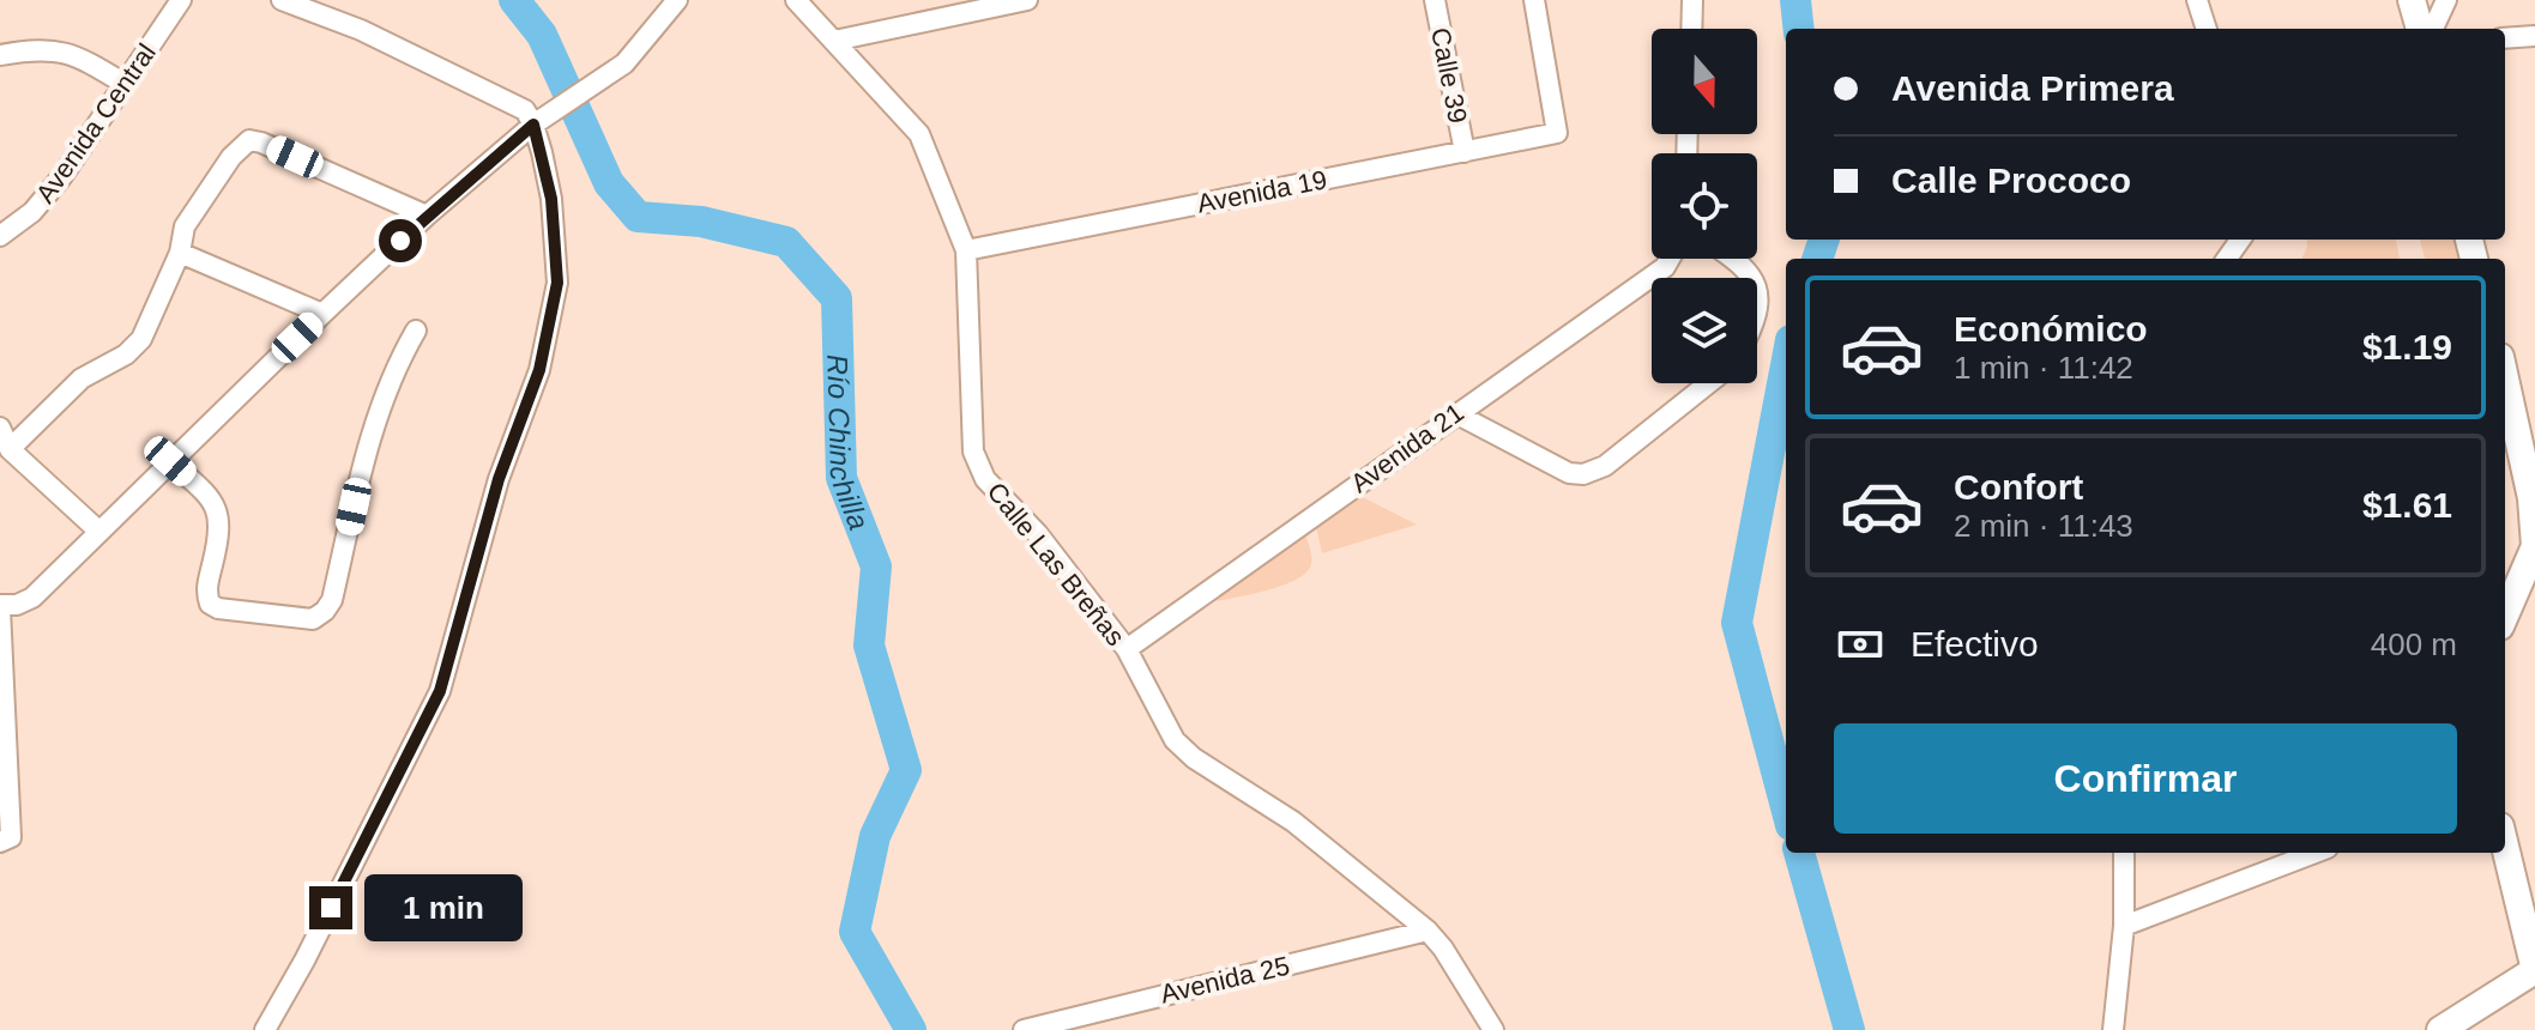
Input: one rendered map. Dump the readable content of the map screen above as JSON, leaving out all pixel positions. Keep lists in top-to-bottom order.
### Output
{
  "streets": {
    "street": [
      "Calle 39",
      "Avenida Central",
      "Avenida 19",
      "Avenida 21",
      "Calle Las Breñas",
      "Avenida 25"
    ]
  },
  "crossings": [
    ["Calle 39", "Avenida 19"],
    ["Avenida 19", "Calle Las Breñas"],
    ["Avenida 21", "Calle Las Breñas"],
    ["Calle Las Breñas", "Avenida 25"]
  ],
  "water": ["Río Chinchilla"],
  "north": "bottom",
  "page": {
    "banner": ["Avenida Primera", "Calle Prococo"],
    "list": [
      {
        "name": "Económico",
        "note": "1 min · 11:42",
        "value": "$1.19"
      },
      {
        "name": "Confort",
        "note": "2 min · 11:43",
        "value": "$1.61"
      }
    ],
    "pay": ["Efectivo", "400 m"],
    "buttons": "Confirmar",
    "bubble": "1 min"
  }
}
